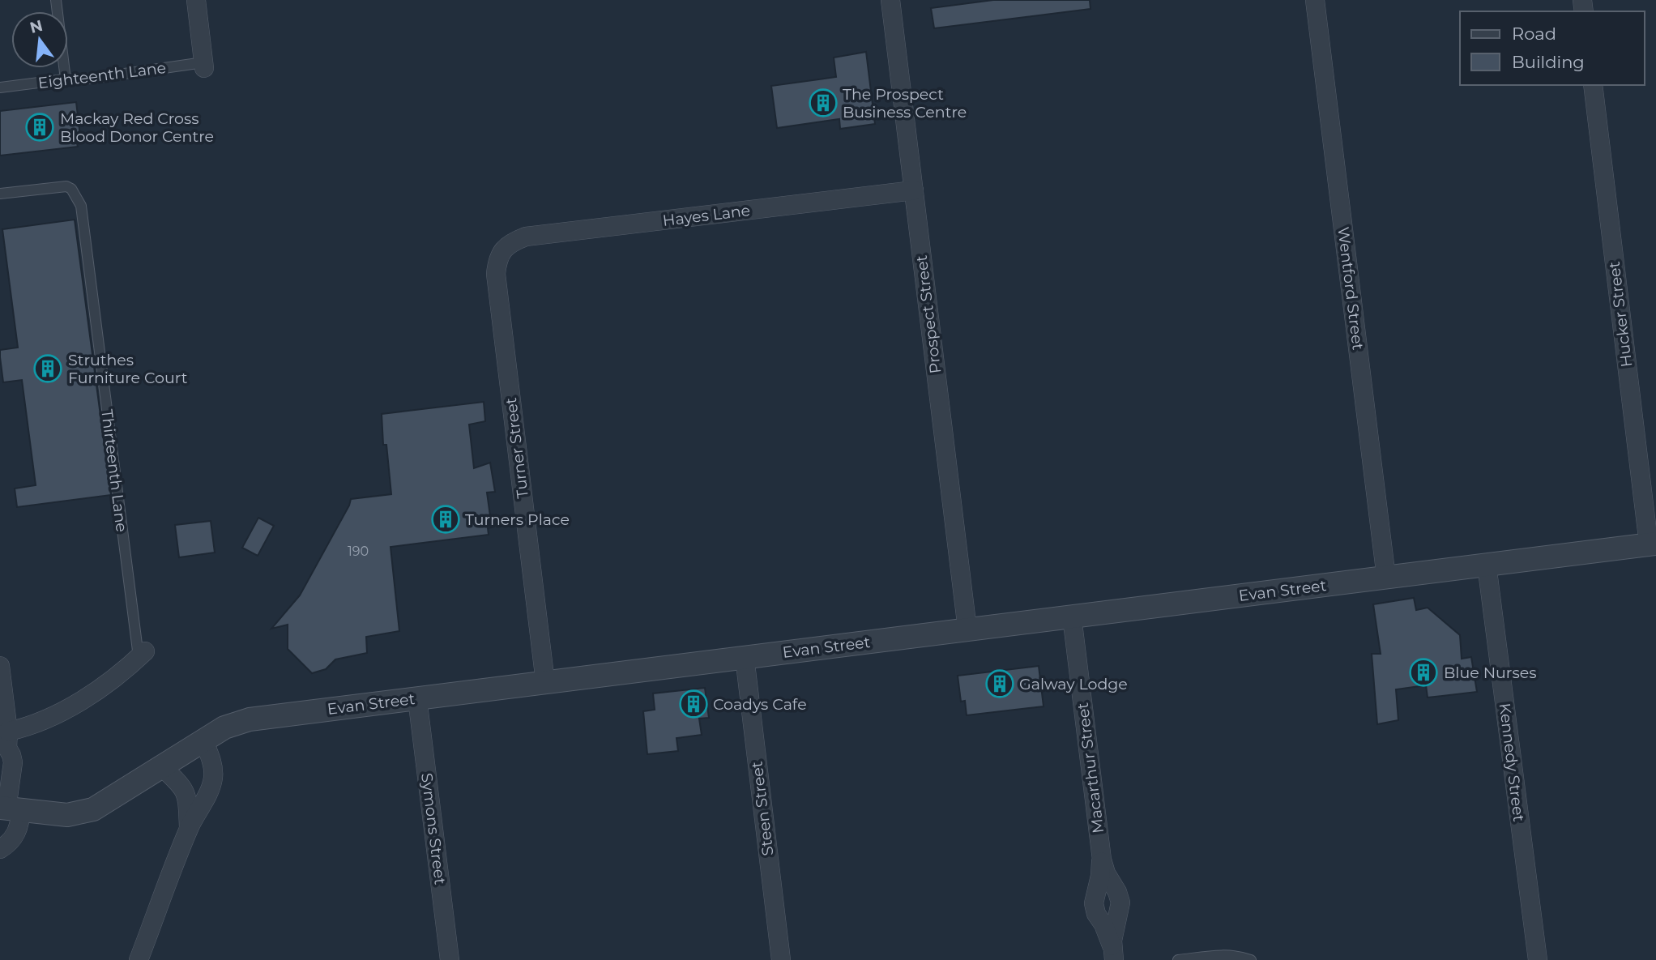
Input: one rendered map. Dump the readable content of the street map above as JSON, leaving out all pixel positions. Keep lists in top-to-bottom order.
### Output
{
  "streets": {
    "street": [
      "Hayes Lane",
      "Wentford Street",
      "Prospect Street",
      "Hucker Street",
      "Turner Street",
      "Thirteenth Lane",
      "Evan Street",
      "Kennedy Street",
      "Macarthur Street",
      "Steen Street",
      "Symons Street"
    ],
    "lane": ["Eighteenth Lane"]
  },
  "crossings": [
    ["Hayes Lane", "Prospect Street"],
    ["Hayes Lane", "Turner Street"],
    ["Wentford Street", "Evan Street"],
    ["Prospect Street", "Evan Street"],
    ["Hucker Street", "Evan Street"],
    ["Turner Street", "Evan Street"],
    ["Evan Street", "Kennedy Street"],
    ["Evan Street", "Macarthur Street"],
    ["Evan Street", "Steen Street"],
    ["Evan Street", "Symons Street"]
  ],
  "places": {
    "building": [
      "The Prospect Business Centre",
      "Mackay Red Cross Blood Donor Centre",
      "Struthes Furniture Court",
      "Turners Place",
      "Blue Nurses",
      "Galway Lodge",
      "Coadys Cafe"
    ]
  },
  "house_numbers": ["190"],
  "legend": ["Road", "Building"],
  "north": "top"
}
